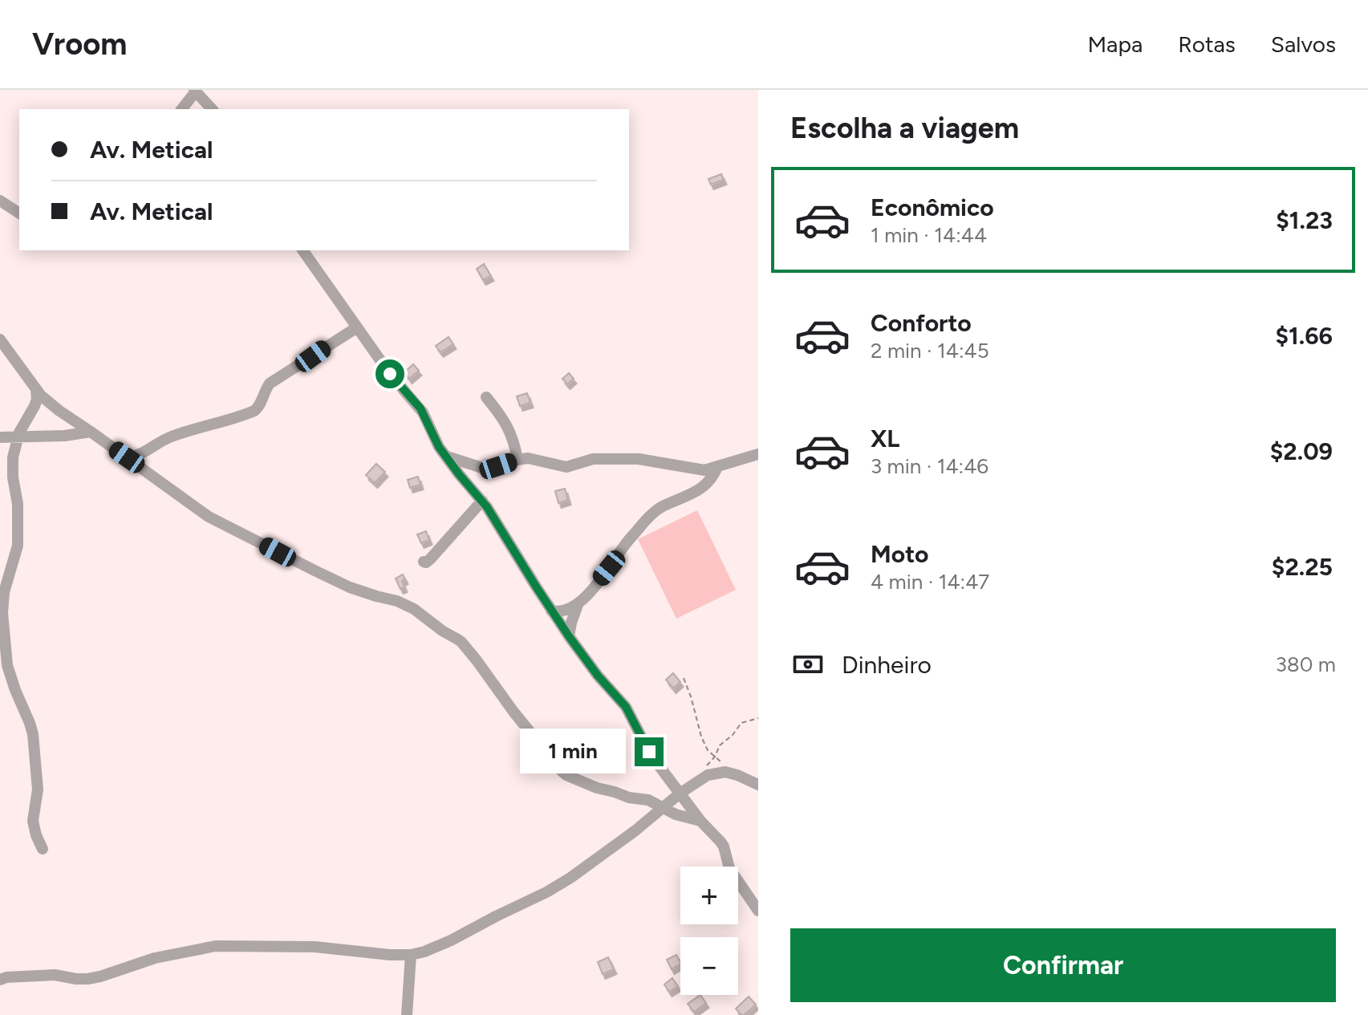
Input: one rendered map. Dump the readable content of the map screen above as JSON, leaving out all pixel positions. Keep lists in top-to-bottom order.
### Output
{
  "page": {
    "header": "Vroom",
    "nav": ["Mapa", "Rotas", "Salvos"],
    "heading": "Escolha a viagem",
    "banner": ["Av. Metical", "Av. Metical"],
    "list": [
      {
        "name": "Econômico",
        "note": "1 min · 14:44",
        "value": "$1.23"
      },
      {
        "name": "Conforto",
        "note": "2 min · 14:45",
        "value": "$1.66"
      },
      {
        "name": "XL",
        "note": "3 min · 14:46",
        "value": "$2.09"
      },
      {
        "name": "Moto",
        "note": "4 min · 14:47",
        "value": "$2.25"
      }
    ],
    "pay": ["Dinheiro", "380 m"],
    "bubble": "1 min",
    "map_buttons": ["+", "−"],
    "buttons": "Confirmar"
  }
}
